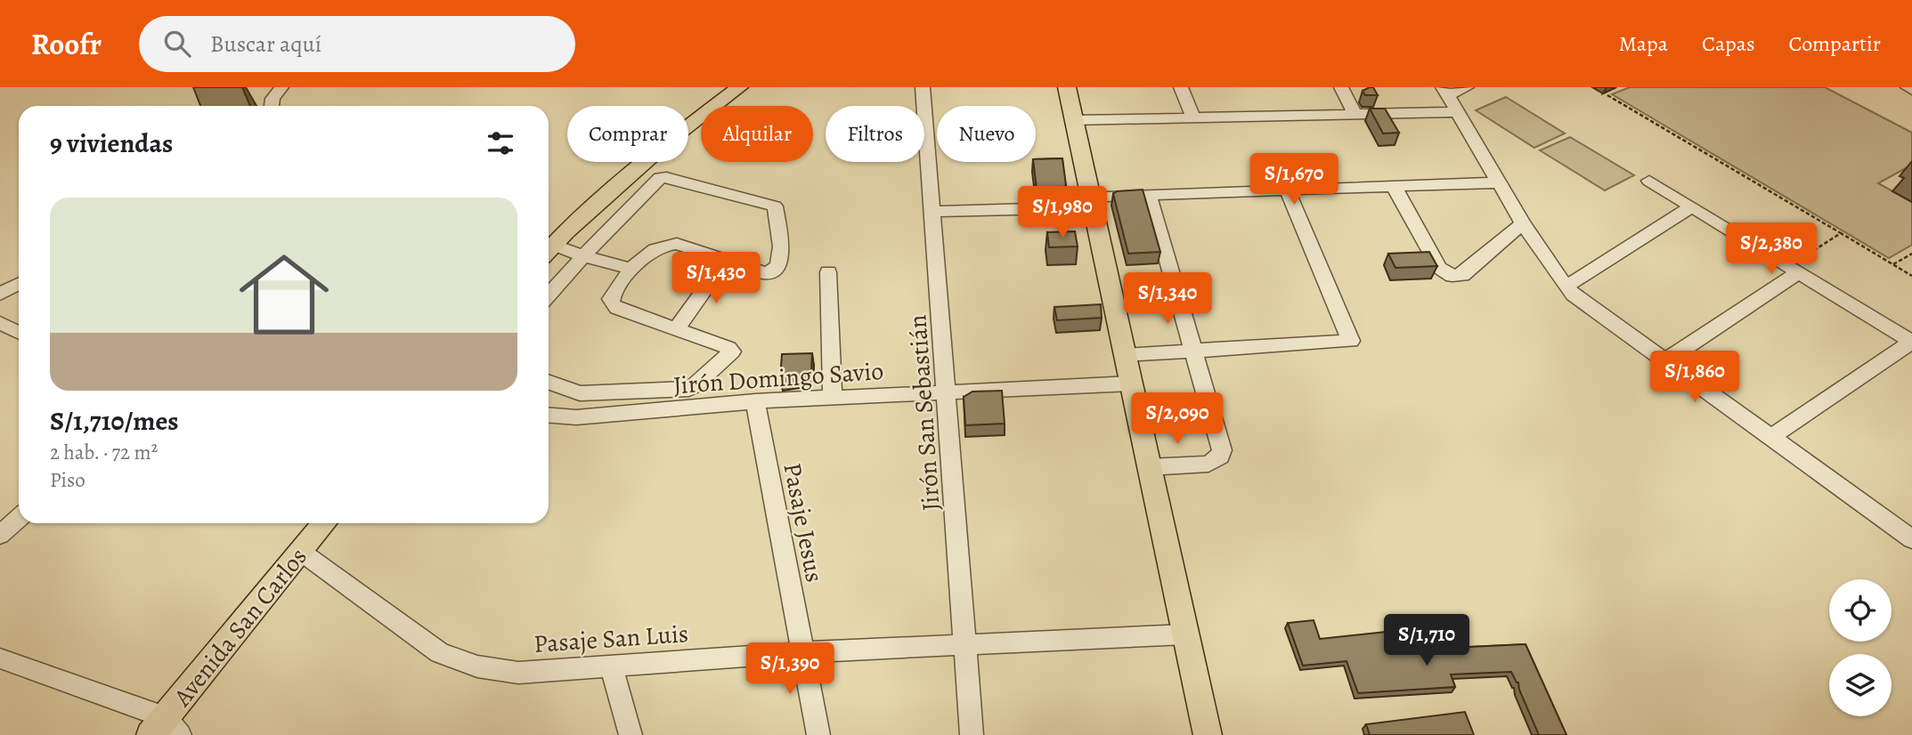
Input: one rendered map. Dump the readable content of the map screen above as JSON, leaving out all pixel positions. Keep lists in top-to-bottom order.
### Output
{
  "streets": {
    "main road": ["Avenida San Carlos"],
    "street": [
      "Jirón Domingo Savio",
      "Jirón San Sebastián",
      "Pasaje Jesus",
      "Pasaje San Luis"
    ]
  },
  "crossings": [
    ["Jirón Domingo Savio", "Jirón San Sebastián"],
    ["Jirón Domingo Savio", "Pasaje Jesus"],
    ["Jirón San Sebastián", "Pasaje San Luis"],
    ["Pasaje Jesus", "Pasaje San Luis"],
    ["Avenida San Carlos", "Pasaje San Luis"]
  ],
  "page": {
    "header": "Roofr",
    "search": "Buscar aquí",
    "nav": ["Mapa", "Capas", "Compartir"],
    "chip": [
      "Comprar",
      "Alquilar",
      "Filtros",
      "Nuevo"
    ],
    "heading": "9 viviendas",
    "price": [
      "S/1,670",
      "S/1,980",
      "S/2,380",
      "S/1,430",
      "S/1,340",
      "S/1,860",
      "S/2,090",
      "S/1,710",
      "S/1,390"
    ],
    "list": [
      {
        "name": "S/1,710/mes",
        "note": "2 hab. · 72 m² · Piso"
      }
    ]
  }
}
